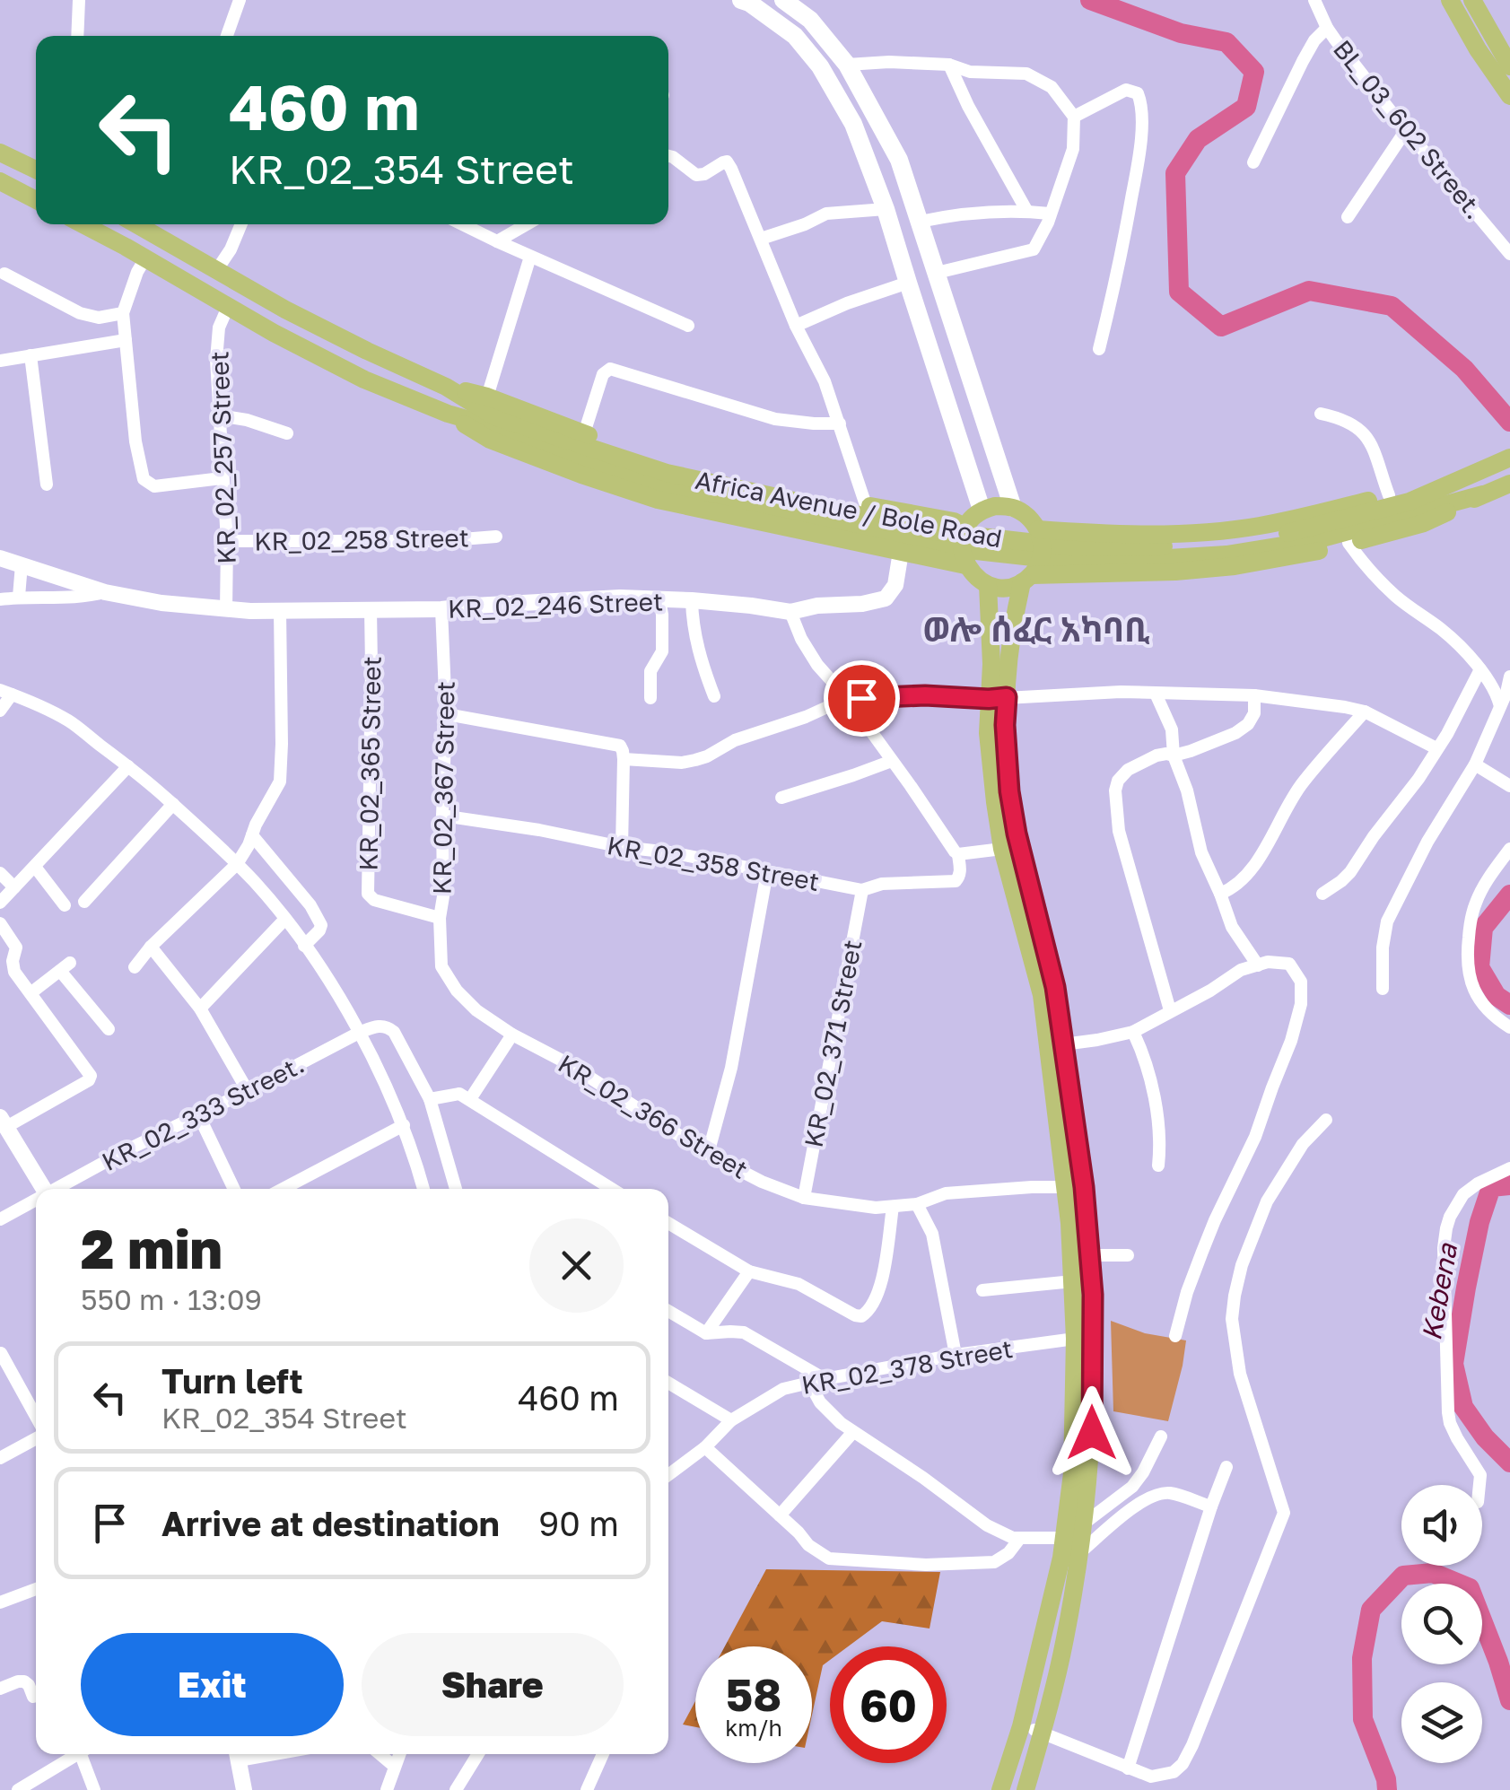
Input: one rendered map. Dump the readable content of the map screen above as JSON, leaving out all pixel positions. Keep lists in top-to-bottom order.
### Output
{
  "streets": {
    "main road": ["Africa Avenue / Bole Road"],
    "street": [
      "BL_03_602 Street.",
      "KR_02_257 Street",
      "KR_02_258 Street",
      "KR_02_246 Street",
      "KR_02_365 Street",
      "KR_02_367 Street",
      "KR_02_358 Street",
      "KR_02_371 Street",
      "KR_02_333 Street.",
      "KR_02_366 Street",
      "KR_02_378 Street"
    ]
  },
  "crossings": [
    ["KR_02_257 Street", "Africa Avenue / Bole Road"],
    ["KR_02_257 Street", "KR_02_258 Street"],
    ["KR_02_257 Street", "KR_02_246 Street"],
    ["Africa Avenue / Bole Road", "KR_02_246 Street"],
    ["KR_02_246 Street", "KR_02_365 Street"],
    ["KR_02_246 Street", "KR_02_367 Street"],
    ["KR_02_365 Street", "KR_02_367 Street"],
    ["KR_02_367 Street", "KR_02_358 Street"],
    ["KR_02_367 Street", "KR_02_366 Street"],
    ["KR_02_358 Street", "KR_02_371 Street"],
    ["KR_02_371 Street", "KR_02_366 Street"]
  ],
  "districts": ["ወሎ ሰፈር አካባቢ"],
  "water": ["Kebena"],
  "page": {
    "turn": ["460 m", "KR_02_354 Street"],
    "heading": ["2 min", "550 m · 13:09"],
    "list": [
      {
        "name": "Turn left",
        "note": "KR_02_354 Street",
        "value": "460 m"
      },
      {
        "name": "Arrive at destination",
        "value": "90 m"
      }
    ],
    "buttons": ["Exit", "Share"],
    "speed": "58 km/h",
    "limit": "60"
  }
}
